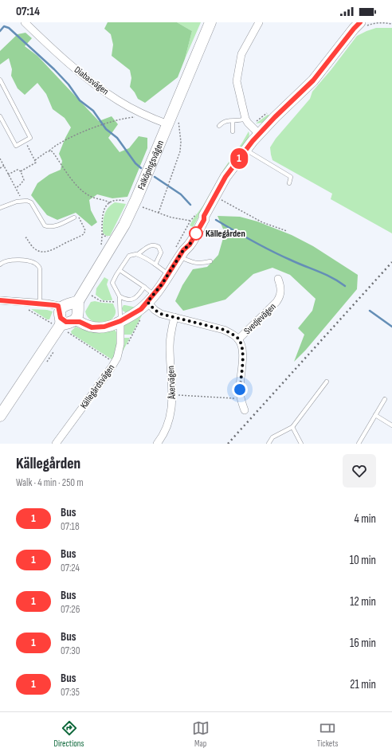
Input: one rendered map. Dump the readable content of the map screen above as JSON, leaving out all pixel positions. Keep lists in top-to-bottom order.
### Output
{
  "streets": {
    "main road": ["Falköpingsvägen"],
    "street": [
      "Diabasvägen",
      "Svedjevägen",
      "Åkervägen",
      "Källegårdsvägen"
    ]
  },
  "crossings": [
    ["Diabasvägen", "Falköpingsvägen"]
  ],
  "places": ["Källegården"],
  "lines": ["bus line 1"],
  "page": {
    "status": "07:14",
    "on_map": "1",
    "heading": ["Källegården", "Walk · 4 min · 250 m"],
    "list": [
      {
        "mark": "1",
        "name": "Bus",
        "note": "07:18",
        "value": "4 min"
      },
      {
        "mark": "1",
        "name": "Bus",
        "note": "07:24",
        "value": "10 min"
      },
      {
        "mark": "1",
        "name": "Bus",
        "note": "07:26",
        "value": "12 min"
      },
      {
        "mark": "1",
        "name": "Bus",
        "note": "07:30",
        "value": "16 min"
      },
      {
        "mark": "1",
        "name": "Bus",
        "note": "07:35",
        "value": "21 min"
      }
    ],
    "tabs": ["Directions", "Map", "Tickets"]
  }
}
